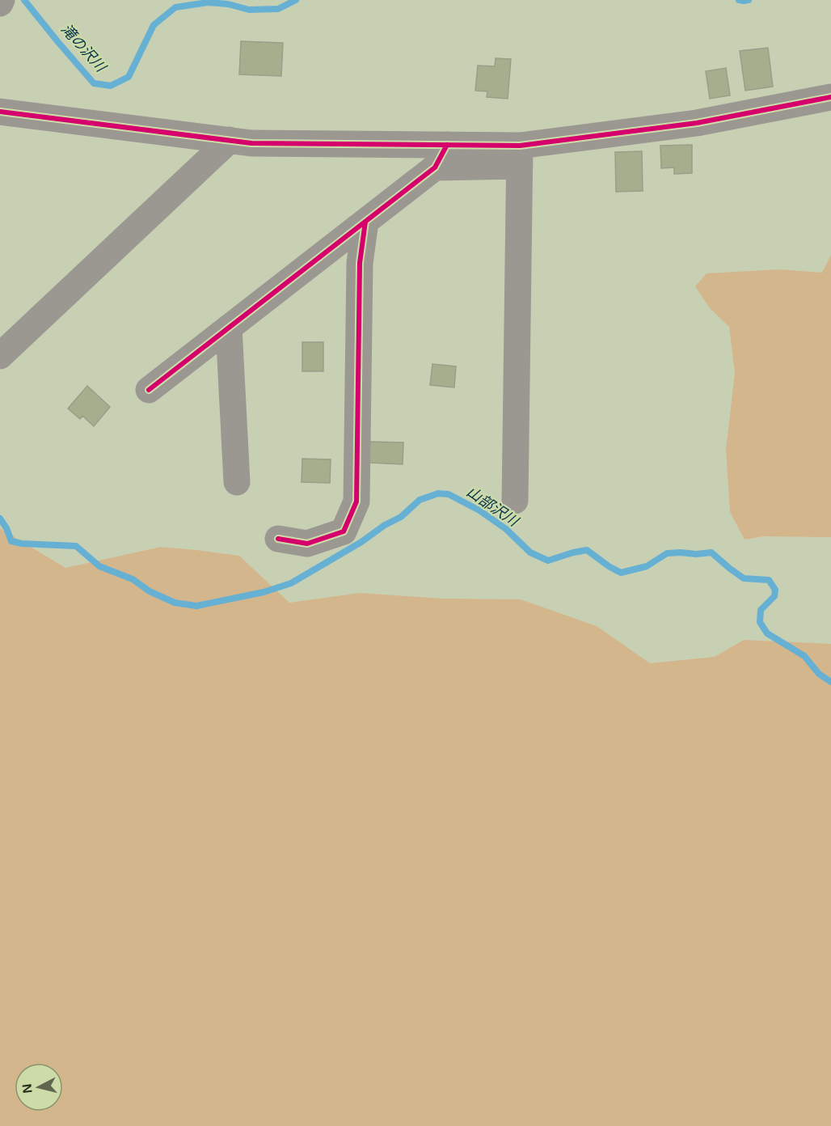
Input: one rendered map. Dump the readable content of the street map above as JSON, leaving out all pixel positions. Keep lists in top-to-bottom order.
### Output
{
  "water": ["滝の沢川", "山部沢川"],
  "north": "left"
}
